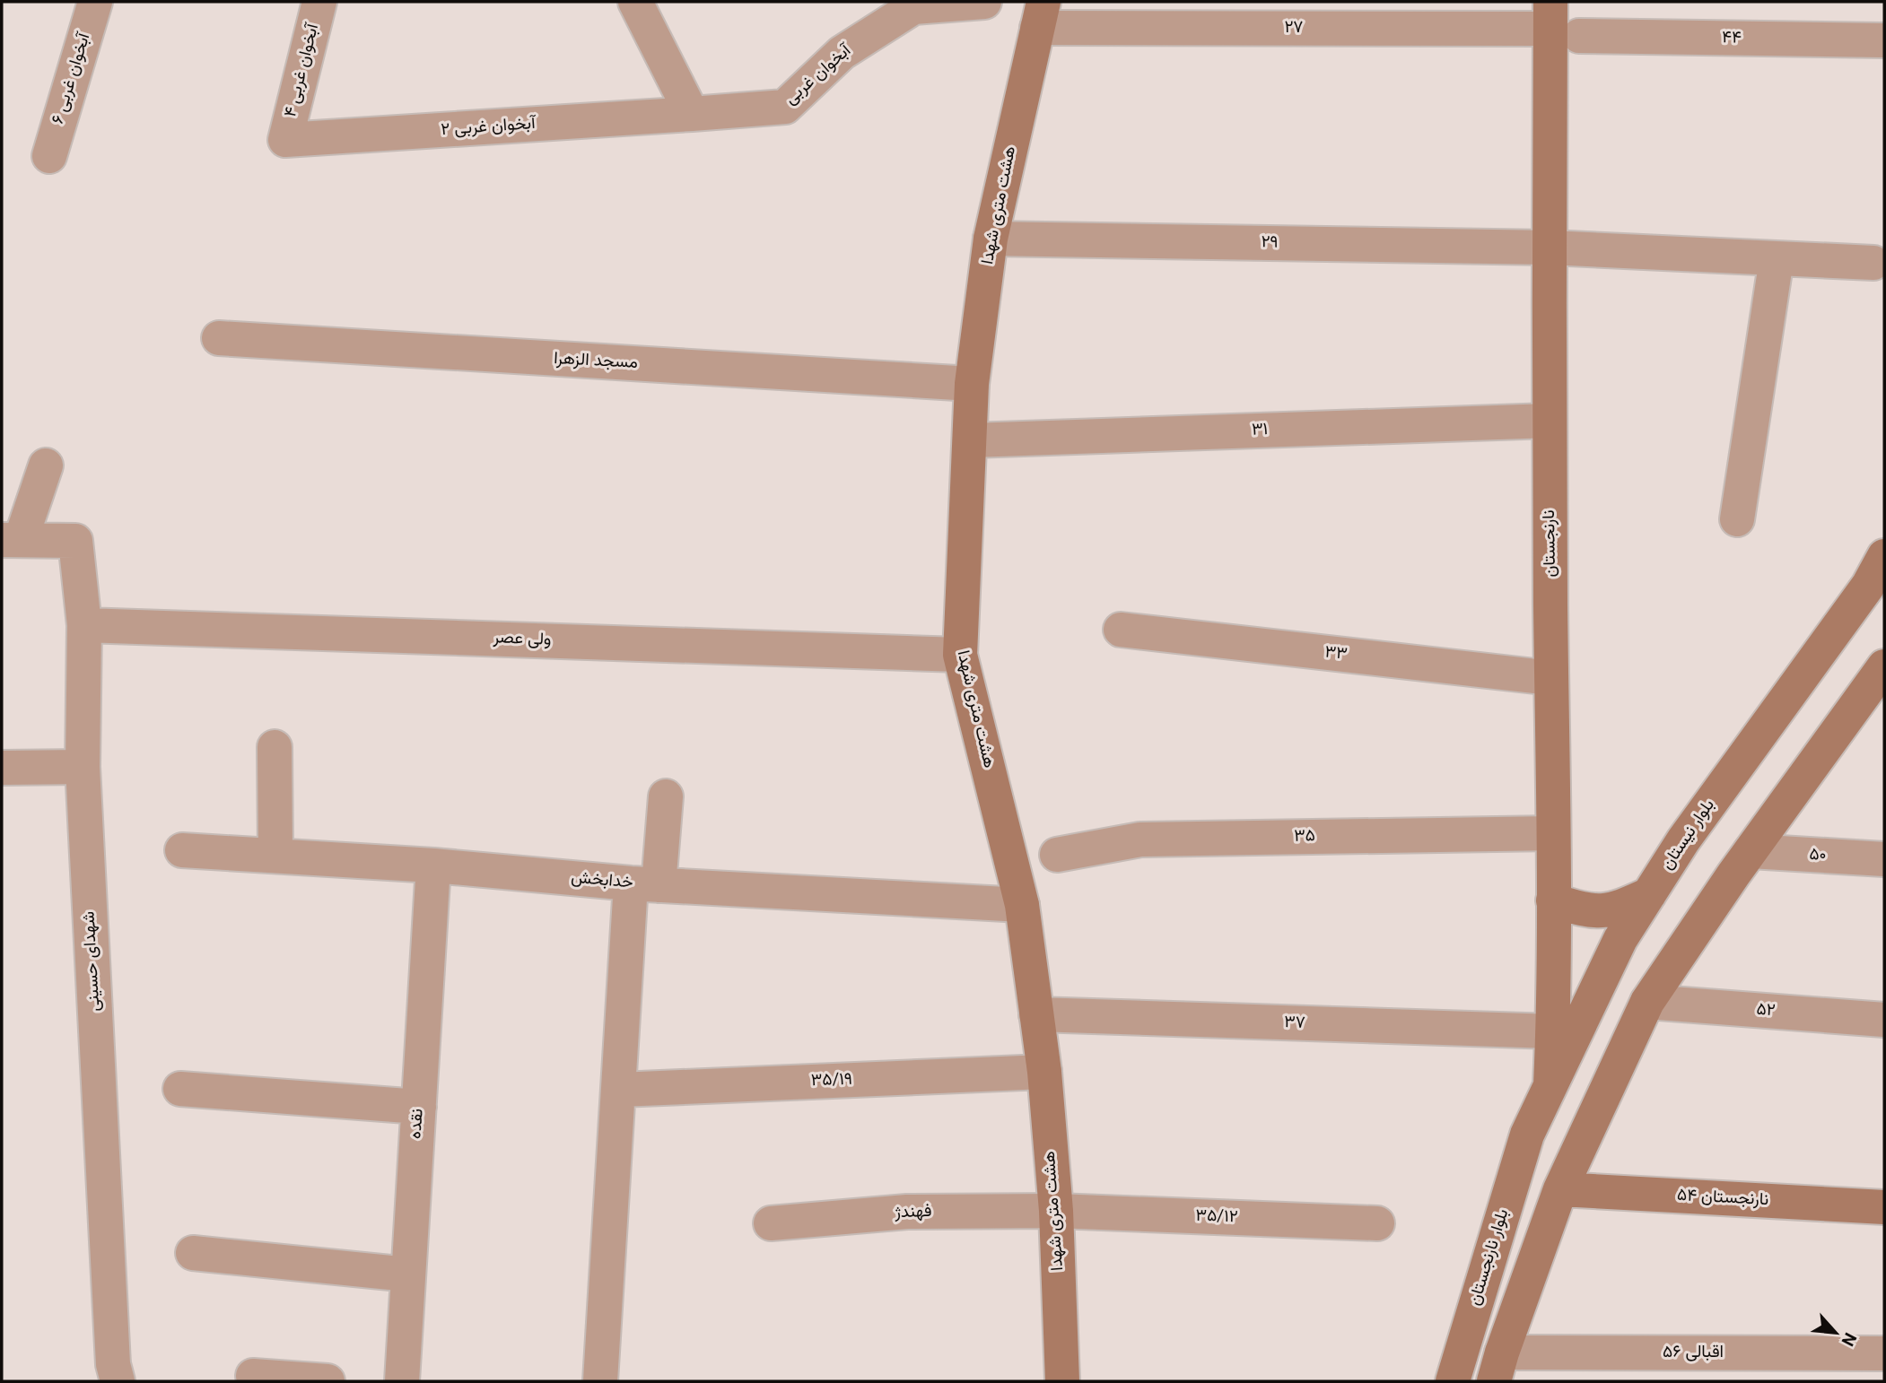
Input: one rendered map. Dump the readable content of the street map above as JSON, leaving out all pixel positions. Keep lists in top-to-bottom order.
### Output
{
  "streets": {
    "street": [
      "۲۷",
      "۴۴",
      "آبخوان غربی ۴",
      "آبخوان غربی",
      "آبخوان غربی ۶",
      "آبخوان غربی ۲",
      "هشت متری شهدا",
      "۲۹",
      "مسجد الزهرا",
      "۳۱",
      "نارنجستان",
      "ولی عصر",
      "۳۳",
      "بلوار نیستان",
      "۳۵",
      "۵۰",
      "خدابخش",
      "شهدای حسینی",
      "۵۲",
      "۳۷",
      "۳۵/۱۹",
      "نقده",
      "نارنجستان ۵۴",
      "فهندژ",
      "۳۵/۱۲",
      "بلوار نارنجستان",
      "اقبالی ۵۶"
    ]
  },
  "crossings": [
    ["۲۷", "۴۴"],
    ["۲۷", "هشت متری شهدا"],
    ["۲۷", "نارنجستان"],
    ["۴۴", "نارنجستان"],
    ["آبخوان غربی ۴", "آبخوان غربی ۲"],
    ["آبخوان غربی", "آبخوان غربی ۲"],
    ["هشت متری شهدا", "۲۹"],
    ["هشت متری شهدا", "مسجد الزهرا"],
    ["هشت متری شهدا", "۳۱"],
    ["هشت متری شهدا", "ولی عصر"],
    ["هشت متری شهدا", "خدابخش"],
    ["هشت متری شهدا", "۳۷"],
    ["هشت متری شهدا", "۳۵/۱۹"],
    ["هشت متری شهدا", "فهندژ"],
    ["هشت متری شهدا", "۳۵/۱۲"],
    ["۲۹", "نارنجستان"],
    ["۳۱", "نارنجستان"],
    ["نارنجستان", "۳۳"],
    ["نارنجستان", "بلوار نیستان"],
    ["نارنجستان", "۳۵"],
    ["نارنجستان", "۳۷"],
    ["ولی عصر", "شهدای حسینی"],
    ["بلوار نیستان", "بلوار نارنجستان"],
    ["خدابخش", "نقده"],
    ["فهندژ", "۳۵/۱۲"]
  ],
  "north": "bottom right"
}
